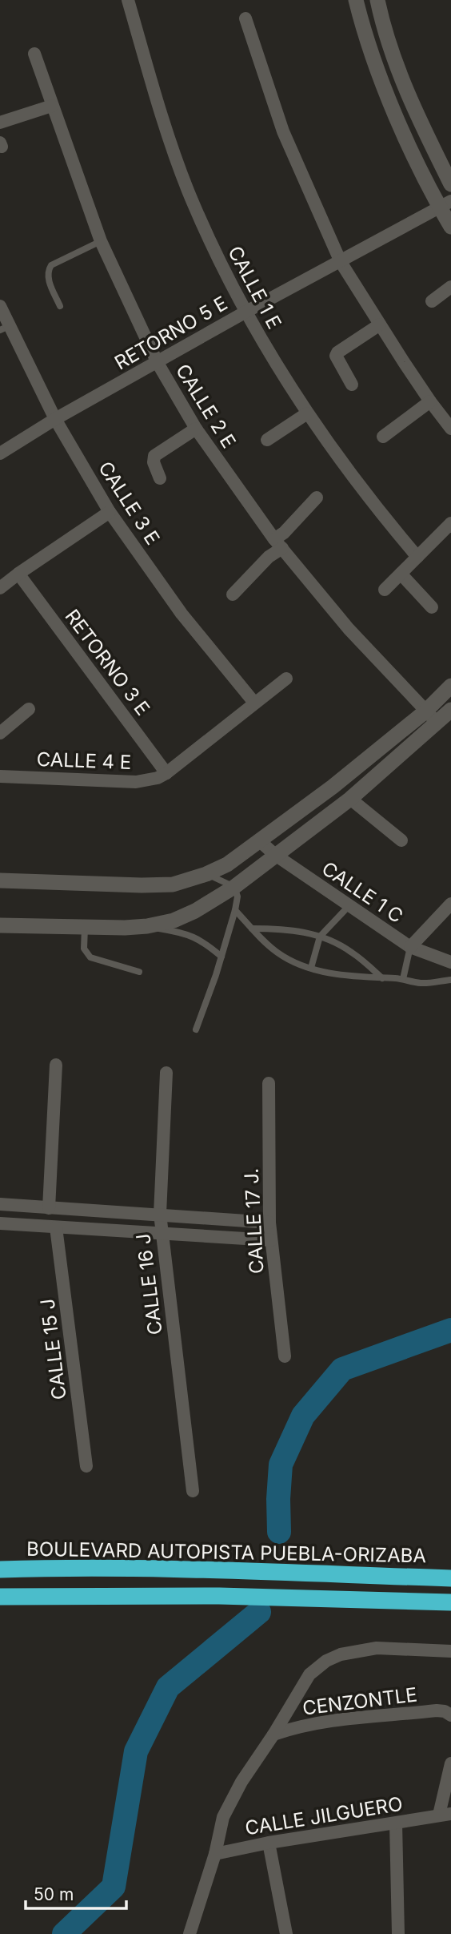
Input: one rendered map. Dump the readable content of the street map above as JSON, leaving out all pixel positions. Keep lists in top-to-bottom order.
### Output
{
  "streets": {
    "highway": ["BOULEVARD AUTOPISTA PUEBLA-ORIZABA"],
    "street": [
      "CALLE 1 E",
      "RETORNO 5 E",
      "CALLE 2 E",
      "CALLE 3 E",
      "RETORNO 3 E",
      "CALLE 4 E",
      "CALLE 1 C",
      "CALLE 17 J.",
      "CALLE 16 J",
      "CALLE 15 J",
      "CENZONTLE",
      "CALLE JILGUERO"
    ]
  },
  "crossings": [
    ["CALLE 1 E", "RETORNO 5 E"],
    ["RETORNO 5 E", "CALLE 2 E"],
    ["RETORNO 5 E", "CALLE 3 E"],
    ["RETORNO 3 E", "CALLE 4 E"]
  ],
  "scale_bar": "50 m"
}
